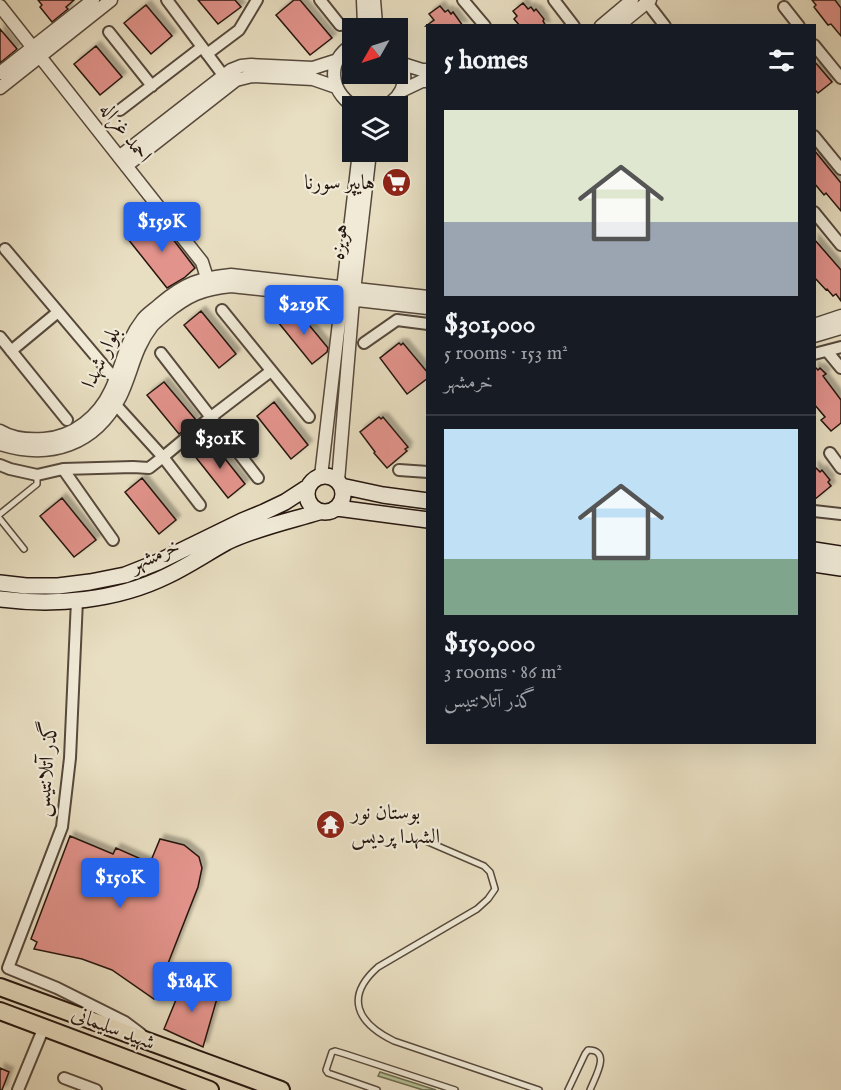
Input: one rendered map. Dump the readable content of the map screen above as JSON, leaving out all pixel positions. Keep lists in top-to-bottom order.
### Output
{
  "streets": {
    "main road": ["خرمشهر", "شهید سلیمانی"],
    "street": [
      "احمد غزاله",
      "هویزه",
      "بلوار شهدا",
      "گذر آتلانتیس"
    ]
  },
  "crossings": [
    ["احمد غزاله", "بلوار شهدا"],
    ["هویزه", "بلوار شهدا"],
    ["هویزه", "خرمشهر"],
    ["خرمشهر", "گذر آتلانتیس"],
    ["گذر آتلانتیس", "شهید سلیمانی"]
  ],
  "places": {
    "supermarket": ["هایپر سورنا"],
    "temple": ["بوستان نور الشهدا پردیس"]
  },
  "north": "bottom left",
  "page": {
    "heading": "5 homes",
    "list": [
      {
        "name": "$301,000",
        "note": "5 rooms · 153 m² · خرمشهر"
      },
      {
        "name": "$150,000",
        "note": "3 rooms · 86 m² · گذر آتلانتیس"
      }
    ],
    "price": [
      "$159K",
      "$219K",
      "$301K",
      "$150K",
      "$184K"
    ]
  }
}
